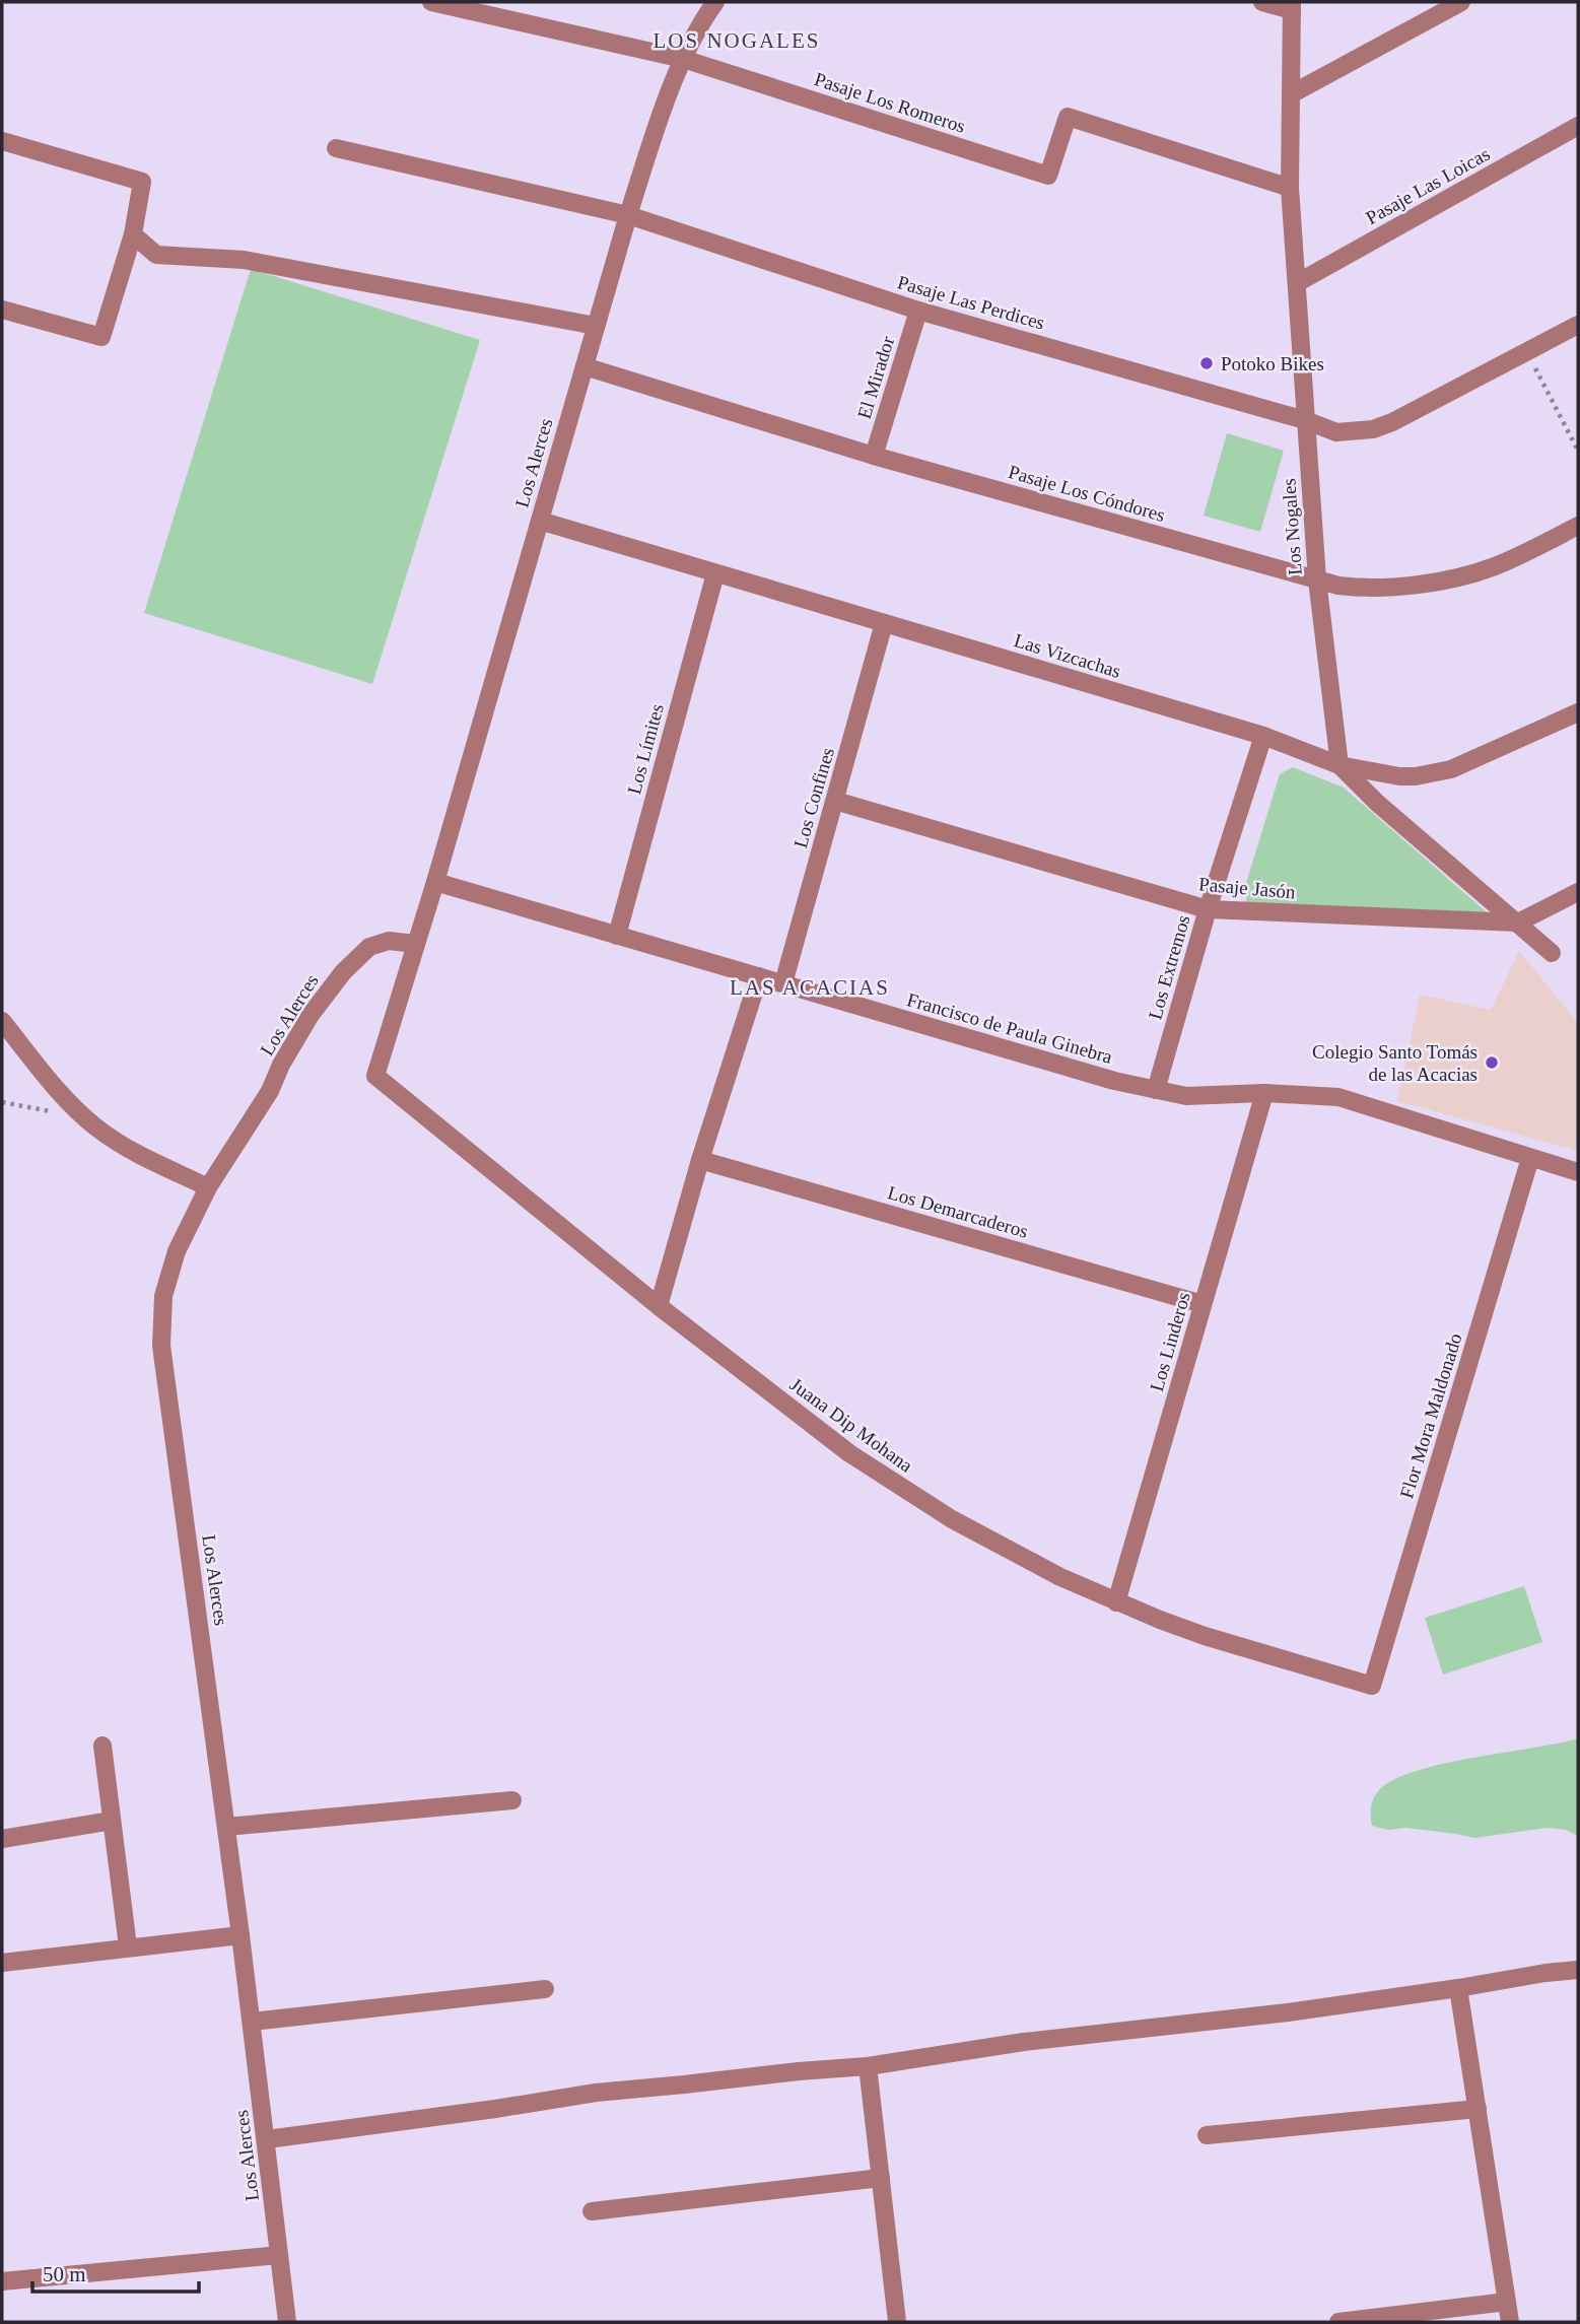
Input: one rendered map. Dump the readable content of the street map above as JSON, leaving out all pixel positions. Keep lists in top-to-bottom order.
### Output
{
  "streets": {
    "street": [
      "Pasaje Los Romeros",
      "Pasaje Las Loicas",
      "Pasaje Las Perdices",
      "El Mirador",
      "Los Alerces",
      "Pasaje Los Cóndores",
      "Los Nogales",
      "Las Vizcachas",
      "Los Límites",
      "Los Confines",
      "Pasaje Jasón",
      "Los Extremos",
      "Francisco de Paula Ginebra",
      "Los Demarcaderos",
      "Los Linderos",
      "Flor Mora Maldonado",
      "Juana Dip Mohana"
    ]
  },
  "crossings": [
    ["Pasaje Los Romeros", "Los Alerces"],
    ["Pasaje Los Romeros", "Los Nogales"],
    ["Pasaje Las Loicas", "Los Nogales"],
    ["Pasaje Las Perdices", "El Mirador"],
    ["Pasaje Las Perdices", "Los Alerces"],
    ["Pasaje Las Perdices", "Los Nogales"],
    ["El Mirador", "Pasaje Los Cóndores"],
    ["Los Alerces", "Pasaje Los Cóndores"],
    ["Los Alerces", "Las Vizcachas"],
    ["Los Alerces", "Francisco de Paula Ginebra"],
    ["Los Alerces", "Juana Dip Mohana"],
    ["Pasaje Los Cóndores", "Los Nogales"],
    ["Los Nogales", "Las Vizcachas"],
    ["Las Vizcachas", "Los Límites"],
    ["Las Vizcachas", "Los Confines"],
    ["Las Vizcachas", "Los Extremos"],
    ["Los Límites", "Francisco de Paula Ginebra"],
    ["Los Confines", "Pasaje Jasón"],
    ["Los Confines", "Francisco de Paula Ginebra"],
    ["Pasaje Jasón", "Los Extremos"],
    ["Los Extremos", "Francisco de Paula Ginebra"],
    ["Francisco de Paula Ginebra", "Los Linderos"],
    ["Francisco de Paula Ginebra", "Flor Mora Maldonado"],
    ["Los Demarcaderos", "Los Linderos"],
    ["Los Linderos", "Juana Dip Mohana"],
    ["Flor Mora Maldonado", "Juana Dip Mohana"]
  ],
  "districts": ["LOS NOGALES", "LAS ACACIAS"],
  "places": ["Potoko Bikes", "Colegio Santo Tomás de las Acacias"],
  "scale_bar": "50 m"
}
